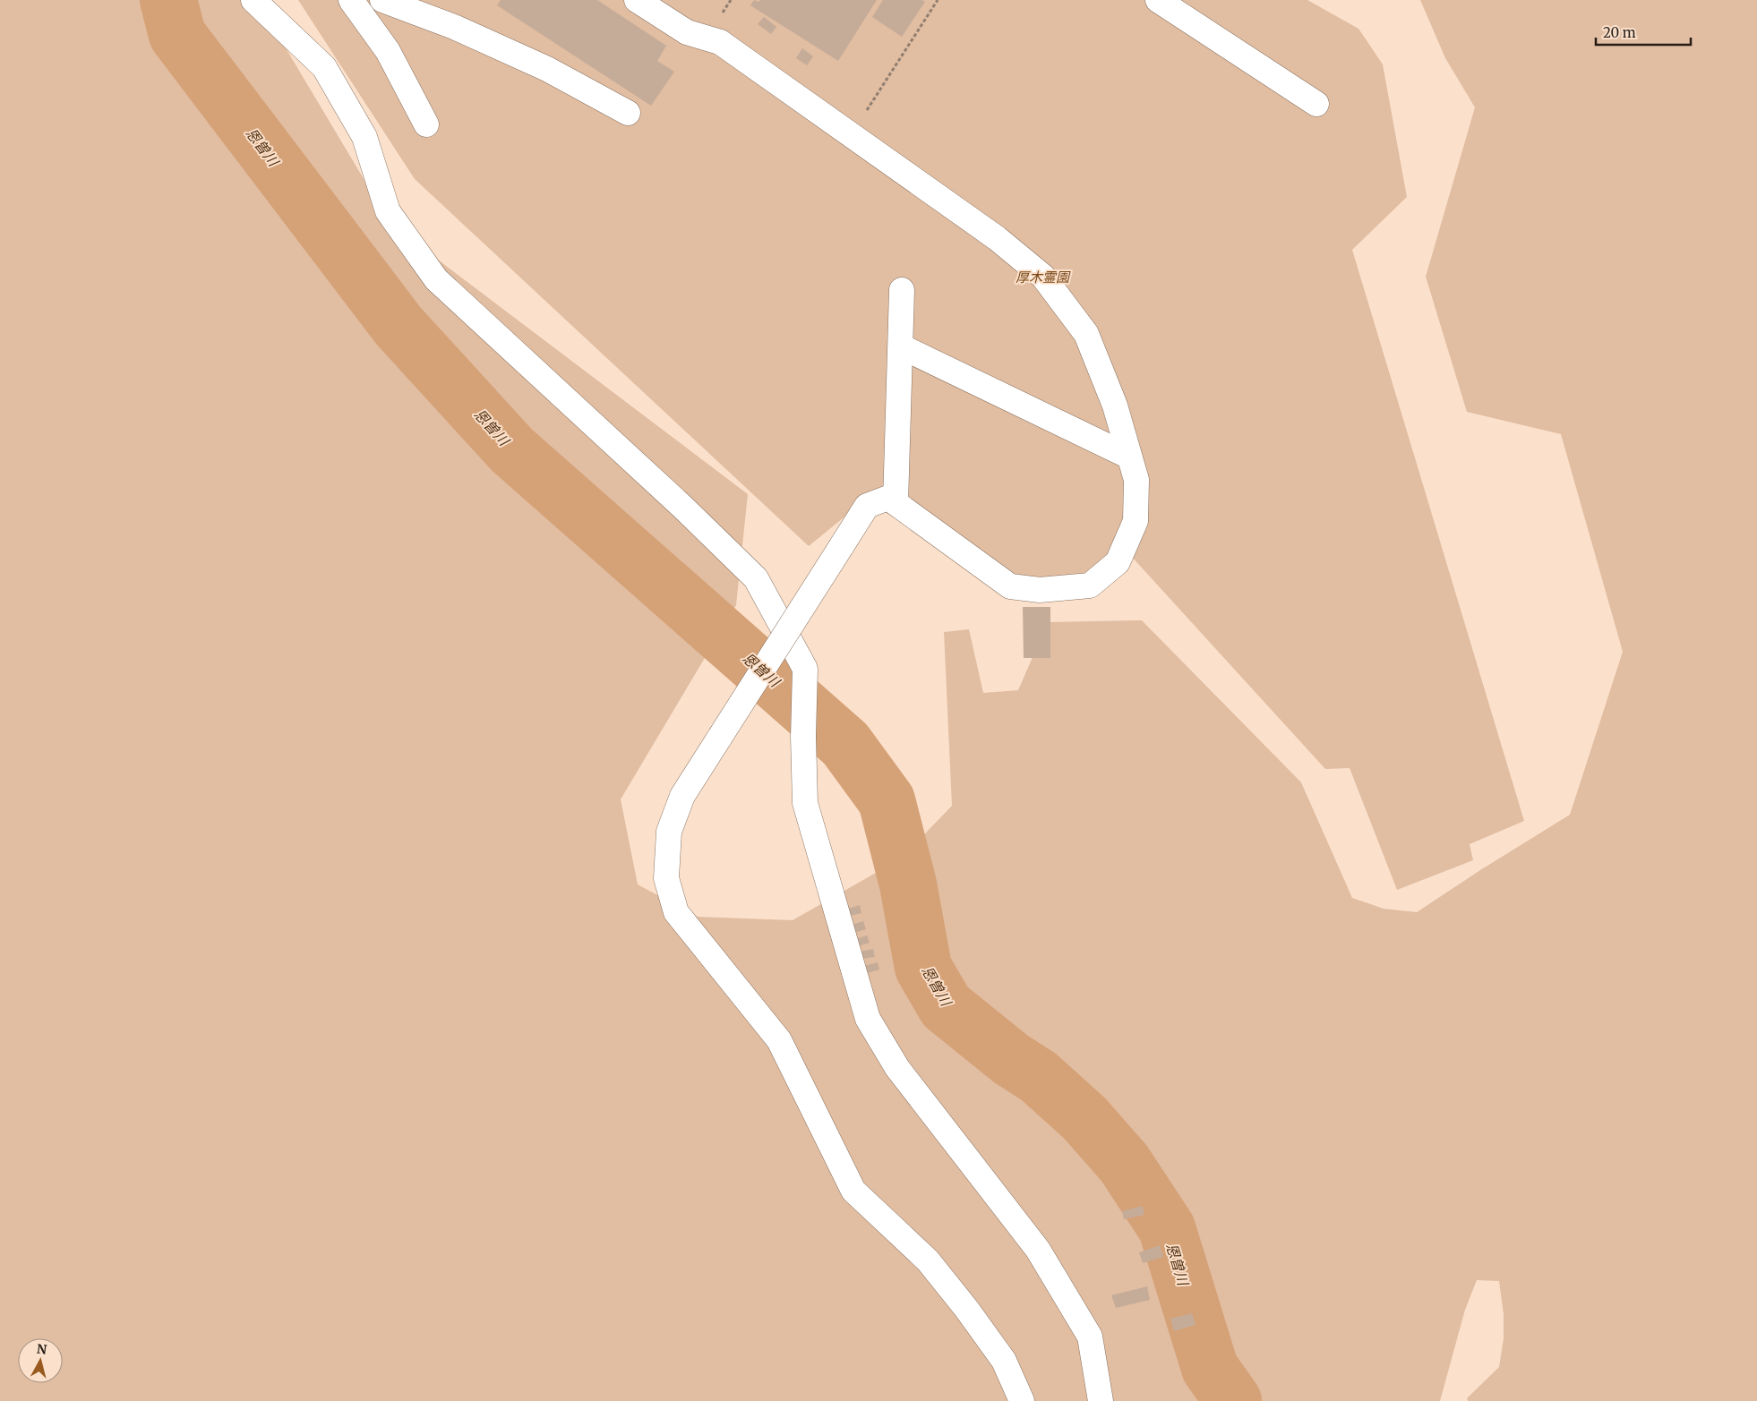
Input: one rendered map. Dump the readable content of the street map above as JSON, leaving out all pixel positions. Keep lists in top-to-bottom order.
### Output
{
  "water": ["恩曽川"],
  "parks": ["厚木霊園"],
  "scale_bar": "20 m",
  "north": "top"
}
